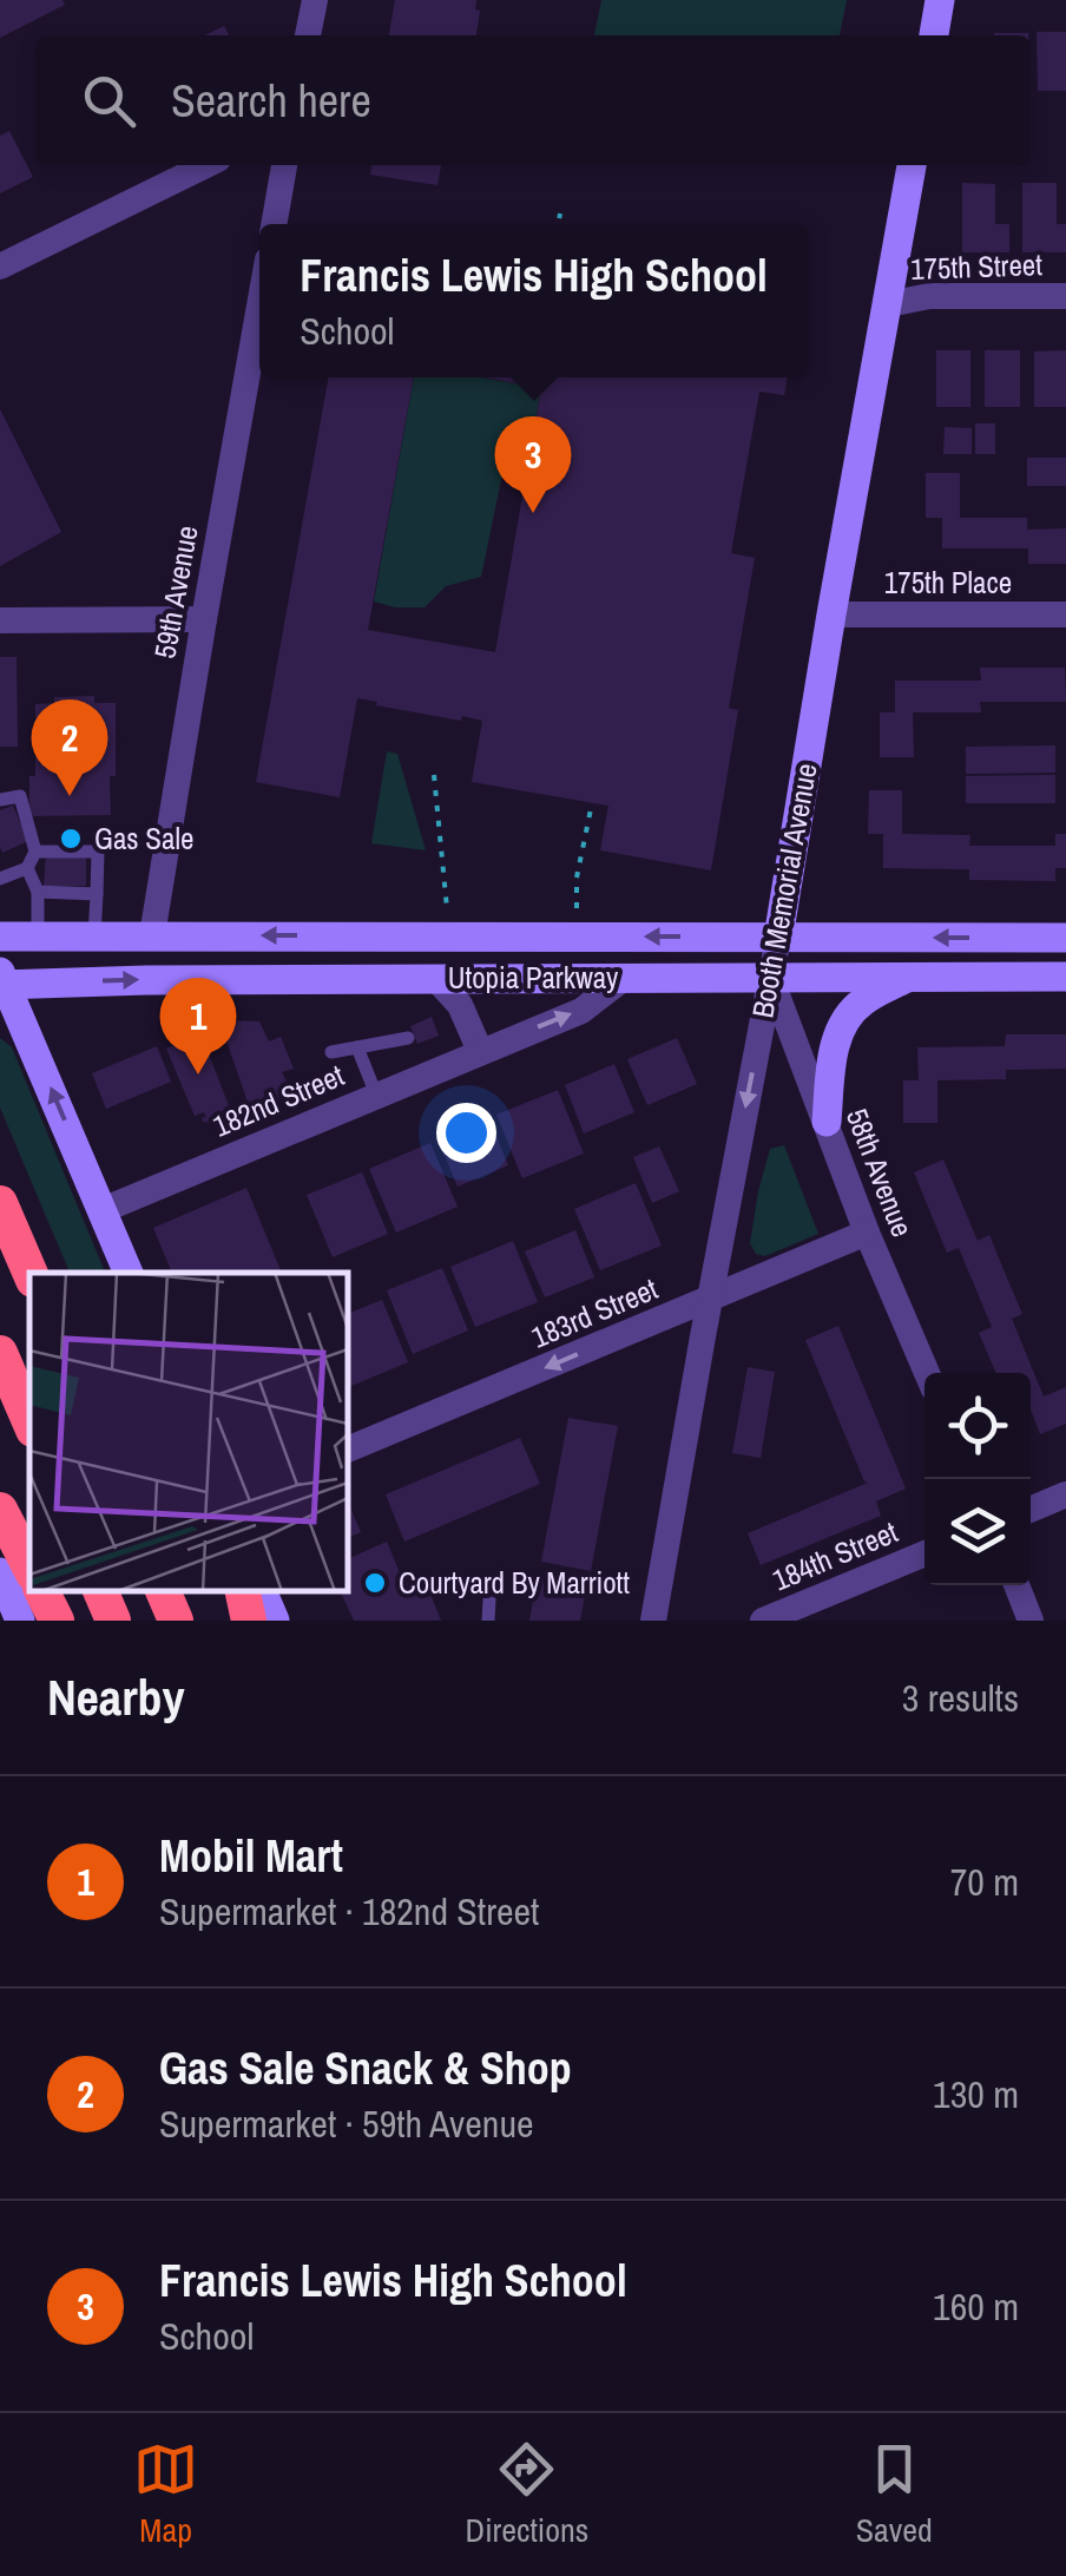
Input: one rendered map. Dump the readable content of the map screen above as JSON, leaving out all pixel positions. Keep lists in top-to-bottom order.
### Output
{
  "streets": {
    "main road": ["Booth Memorial Avenue", "Utopia Parkway"],
    "street": [
      "175th Street",
      "175th Place",
      "59th Avenue",
      "182nd Street",
      "58th Avenue",
      "183rd Street",
      "184th Street"
    ]
  },
  "crossings": [
    ["175th Street", "Booth Memorial Avenue"],
    ["175th Place", "Booth Memorial Avenue"],
    ["59th Avenue", "Utopia Parkway"],
    ["Booth Memorial Avenue", "Utopia Parkway"],
    ["Booth Memorial Avenue", "58th Avenue"],
    ["Booth Memorial Avenue", "183rd Street"],
    ["Utopia Parkway", "182nd Street"],
    ["Utopia Parkway", "58th Avenue"],
    ["58th Avenue", "183rd Street"]
  ],
  "one_way": ["183rd Street"],
  "places": ["Gas Sale", "Courtyard By Marriott"],
  "page": {
    "search": "Search here",
    "popup": ["Francis Lewis High School", "School"],
    "pins": ["3", "2", "1"],
    "heading": ["Nearby", "3 results"],
    "list": [
      {
        "mark": "1",
        "name": "Mobil Mart",
        "note": "Supermarket · 182nd Street",
        "value": "70 m"
      },
      {
        "mark": "2",
        "name": "Gas Sale Snack & Shop",
        "note": "Supermarket · 59th Avenue",
        "value": "130 m"
      },
      {
        "mark": "3",
        "name": "Francis Lewis High School",
        "note": "School",
        "value": "160 m"
      }
    ],
    "nav": ["Map", "Directions", "Saved"]
  }
}
